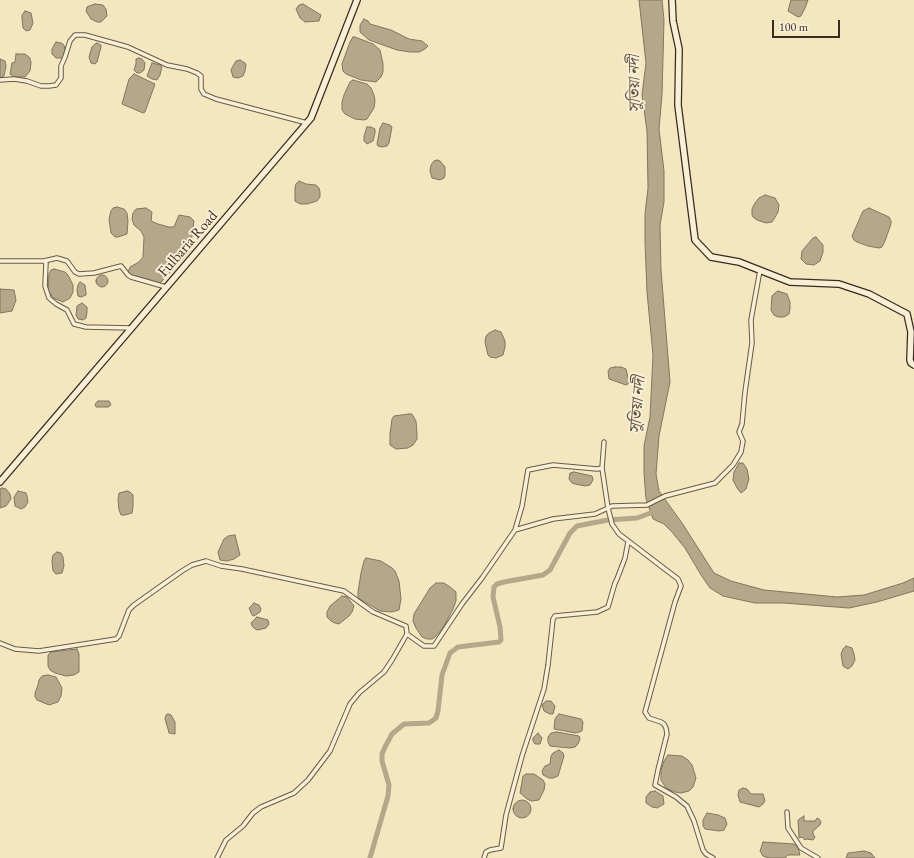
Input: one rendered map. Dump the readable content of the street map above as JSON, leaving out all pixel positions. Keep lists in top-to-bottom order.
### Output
{
  "streets": {
    "main road": ["Fulbaria Road"]
  },
  "water": ["সুতিয়া নদী"],
  "scale_bar": "100 m"
}
